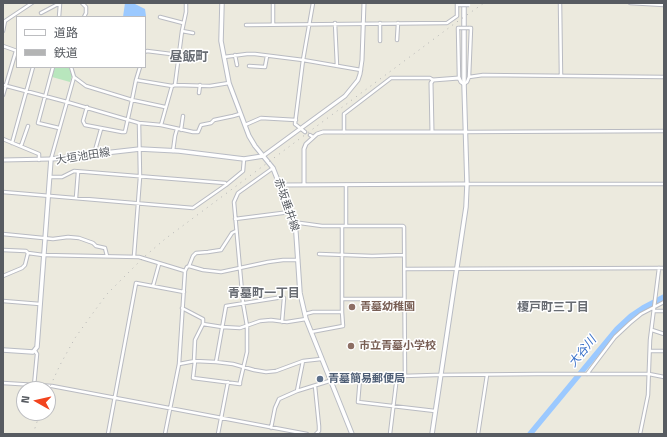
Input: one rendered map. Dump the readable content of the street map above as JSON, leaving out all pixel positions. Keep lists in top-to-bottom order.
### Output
{
  "streets": {
    "main road": ["大垣池田線", "赤坂垂井線"]
  },
  "crossings": [
    ["大垣池田線", "赤坂垂井線"]
  ],
  "districts": ["昼飯町", "青墓町一丁目", "榎戸町三丁目"],
  "water": ["大谷川"],
  "places": ["青墓幼稚園", "市立青墓小学校", "青墓簡易郵便局"],
  "legend": ["道路", "鉄道"],
  "north": "left"
}
